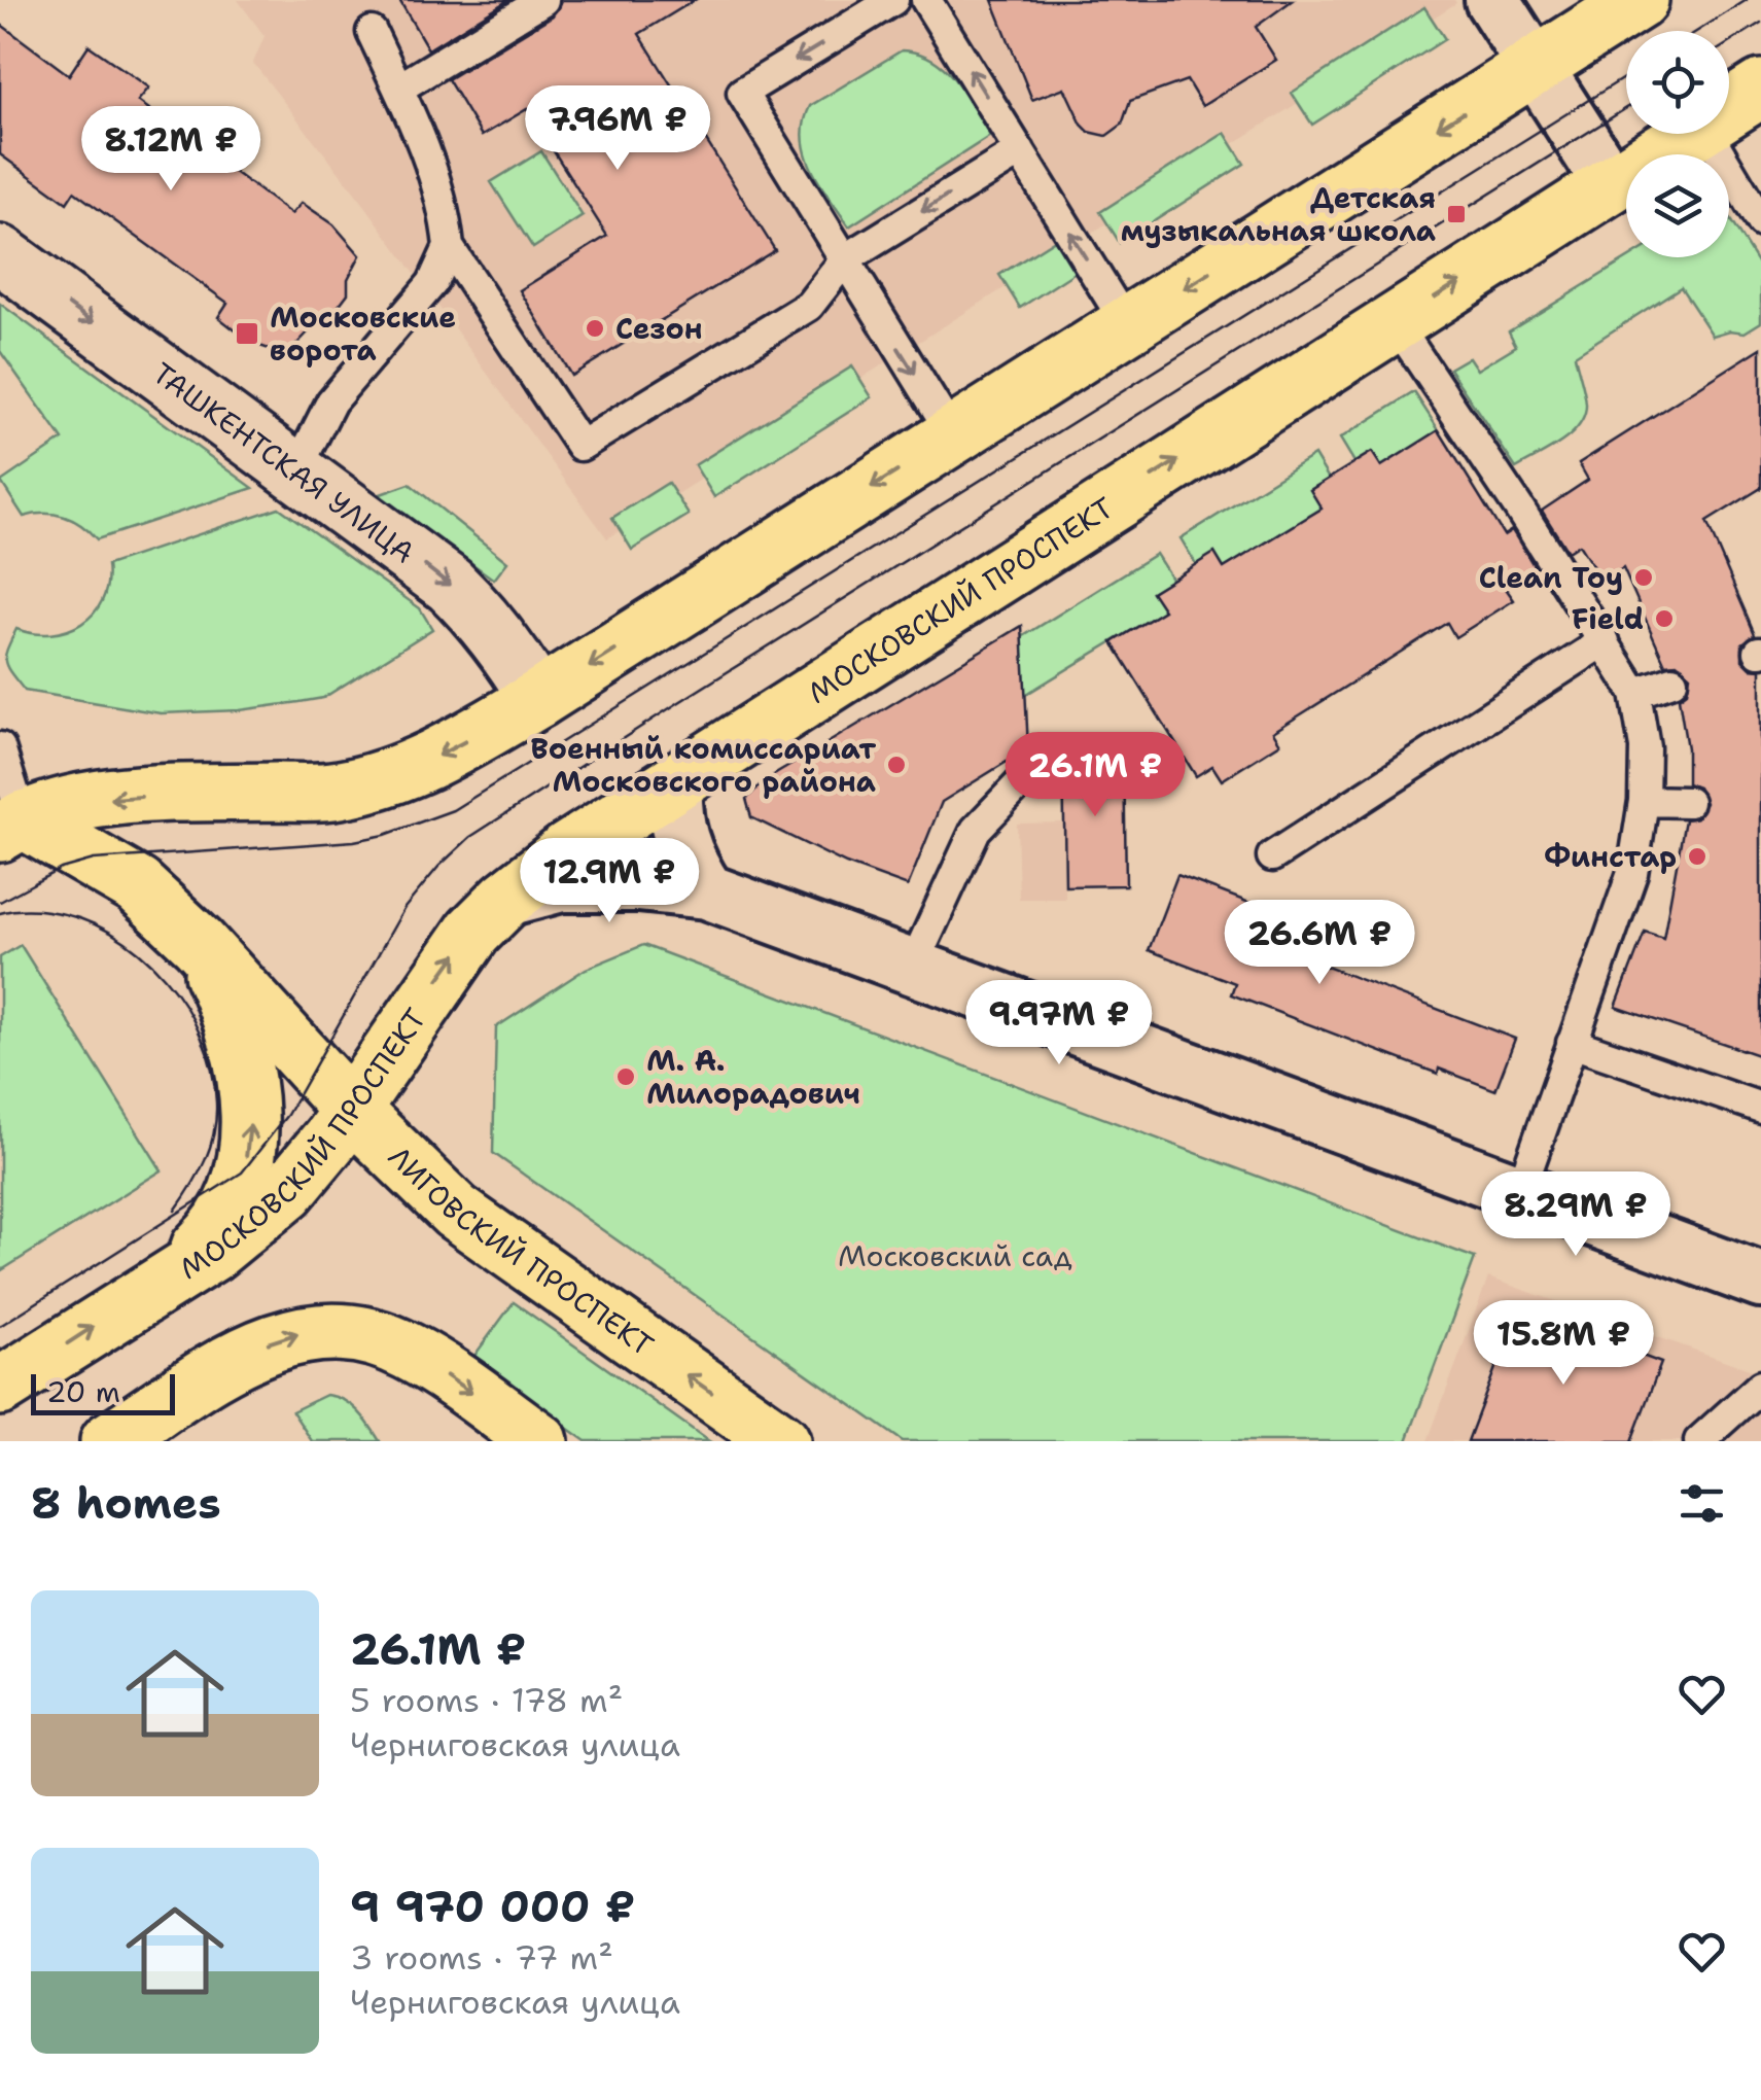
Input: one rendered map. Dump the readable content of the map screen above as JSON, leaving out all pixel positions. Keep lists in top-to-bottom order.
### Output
{
  "streets": {
    "main road": ["МОСКОВСКИЙ ПРОСПЕКТ", "ЛИГОВСКИЙ ПРОСПЕКТ"],
    "street": ["ТАШКЕНТСКАЯ УЛИЦА"]
  },
  "crossings": [
    ["МОСКОВСКИЙ ПРОСПЕКТ", "ЛИГОВСКИЙ ПРОСПЕКТ"]
  ],
  "one_way": ["ТАШКЕНТСКАЯ УЛИЦА", "ЛИГОВСКИЙ ПРОСПЕКТ"],
  "parks": ["Московский сад"],
  "places": {
    "transit": ["Детская музыкальная школа", "Московские ворота"],
    "other": [
      "Сезон",
      "Clean Toy",
      "Field",
      "Военный комиссариат Московского района",
      "Финстар",
      "М. А. Милорадович"
    ]
  },
  "scale_bar": "20 m",
  "page": {
    "price": [
      "7.96M ₽",
      "8.12M ₽",
      "26.1M ₽",
      "12.9M ₽",
      "26.6M ₽",
      "9.97M ₽",
      "8.29M ₽",
      "15.8M ₽"
    ],
    "scale": "20 m",
    "heading": "8 homes",
    "list": [
      {
        "name": "26.1M ₽",
        "note": "5 rooms · 178 m² · Черниговская улица"
      },
      {
        "name": "9 970 000 ₽",
        "note": "3 rooms · 77 m² · Черниговская улица"
      }
    ]
  }
}
